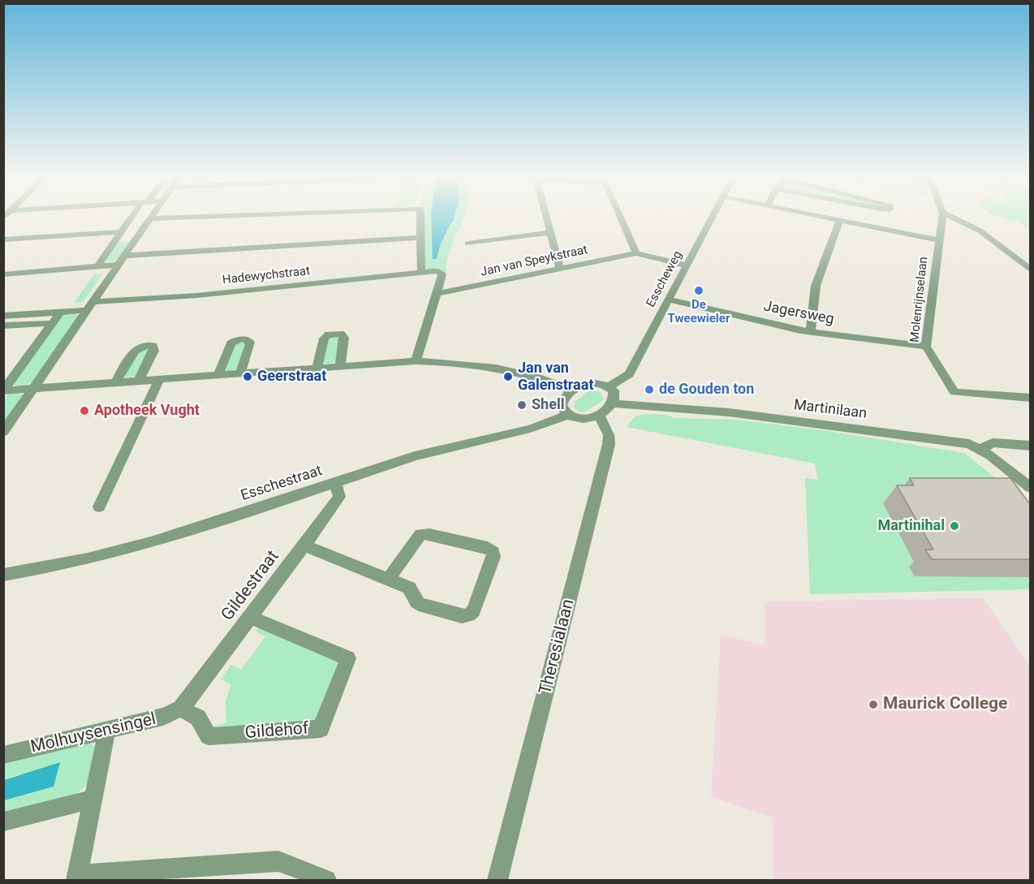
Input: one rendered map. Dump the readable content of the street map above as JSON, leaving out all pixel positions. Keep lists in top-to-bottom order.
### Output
{
  "streets": {
    "street": [
      "Jan van Speykstraat",
      "Hadewychstraat",
      "Esscheweg",
      "Molenrijnselaan",
      "Jagersweg",
      "Martinilaan",
      "Esschestraat",
      "Gildestraat",
      "Theresialaan",
      "Gildehof",
      "Molhuysensingel"
    ]
  },
  "crossings": [
    ["Jan van Speykstraat", "Hadewychstraat"],
    ["Esscheweg", "Jagersweg"],
    ["Esscheweg", "Martinilaan"],
    ["Esscheweg", "Esschestraat"],
    ["Esscheweg", "Theresialaan"],
    ["Molenrijnselaan", "Jagersweg"],
    ["Martinilaan", "Esschestraat"],
    ["Martinilaan", "Theresialaan"],
    ["Esschestraat", "Gildestraat"],
    ["Esschestraat", "Theresialaan"],
    ["Gildestraat", "Gildehof"],
    ["Gildestraat", "Molhuysensingel"],
    ["Gildehof", "Molhuysensingel"]
  ],
  "places": [
    "De Tweewieler",
    "Geerstraat",
    "Jan van Galenstraat",
    "de Gouden ton",
    "Shell",
    "Apotheek Vught",
    "Martinihal",
    "Maurick College"
  ]
}
